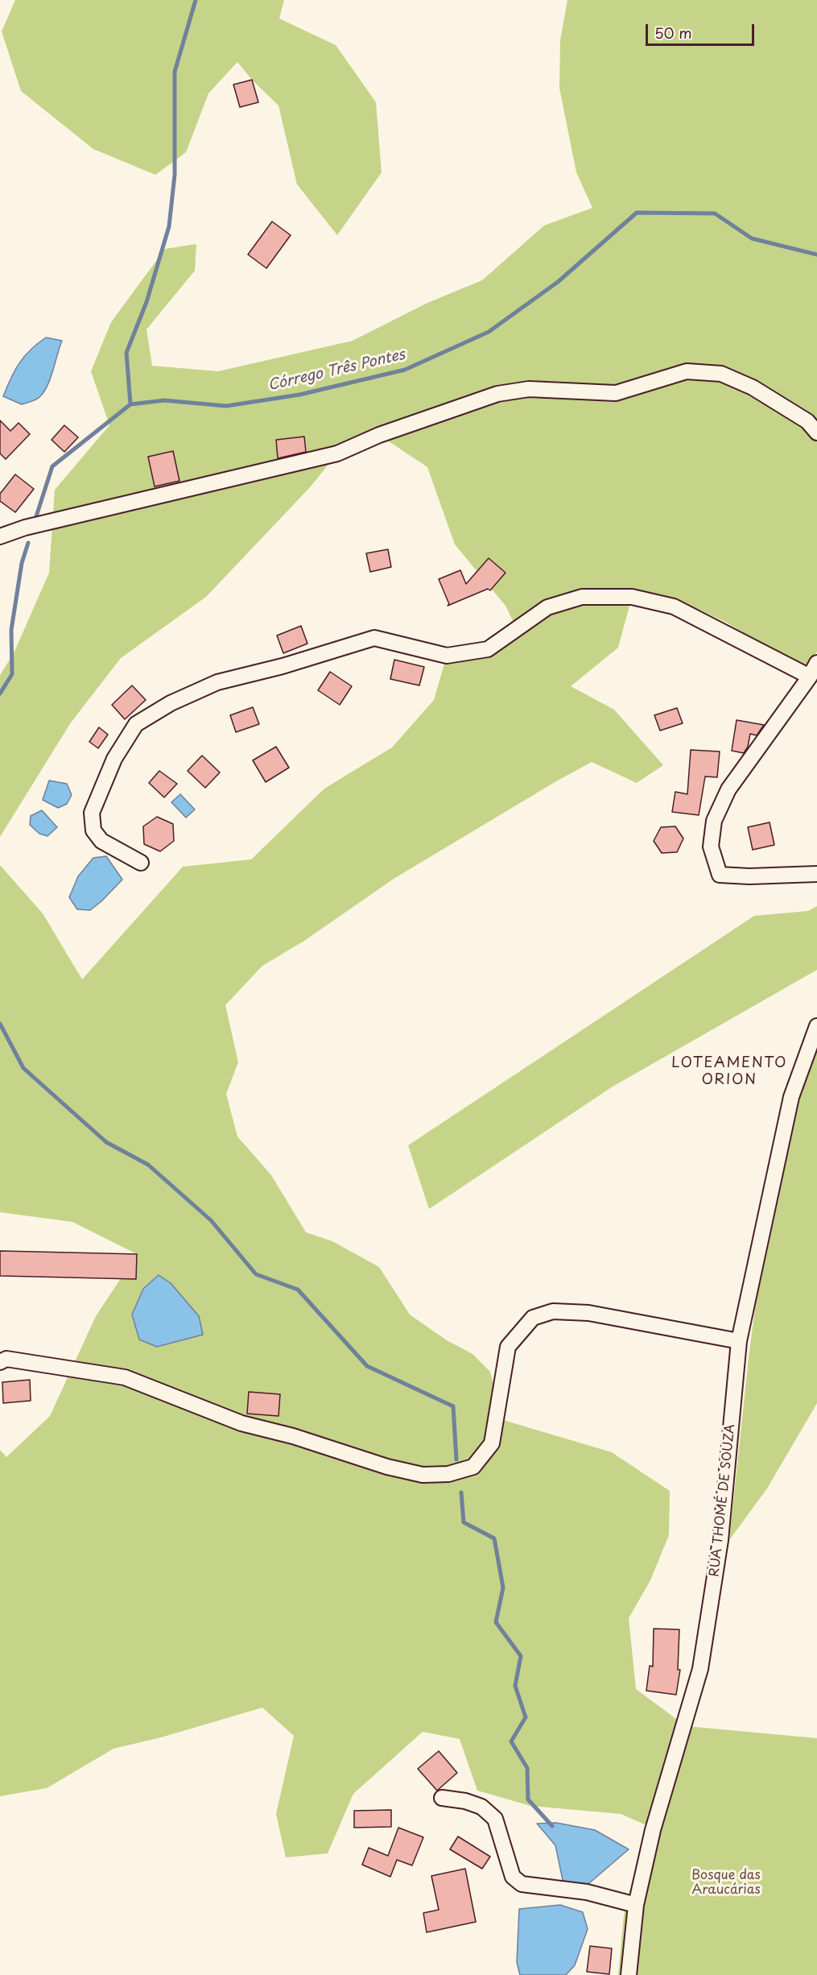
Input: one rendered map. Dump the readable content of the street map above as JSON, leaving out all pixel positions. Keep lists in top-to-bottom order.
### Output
{
  "streets": {
    "street": ["RUA THOMÉ DE SOUZA"]
  },
  "districts": ["LOTEAMENTO ORION"],
  "water": ["Córrego Três Pontes"],
  "parks": ["Bosque das Araucárias"],
  "scale_bar": "50 m"
}
